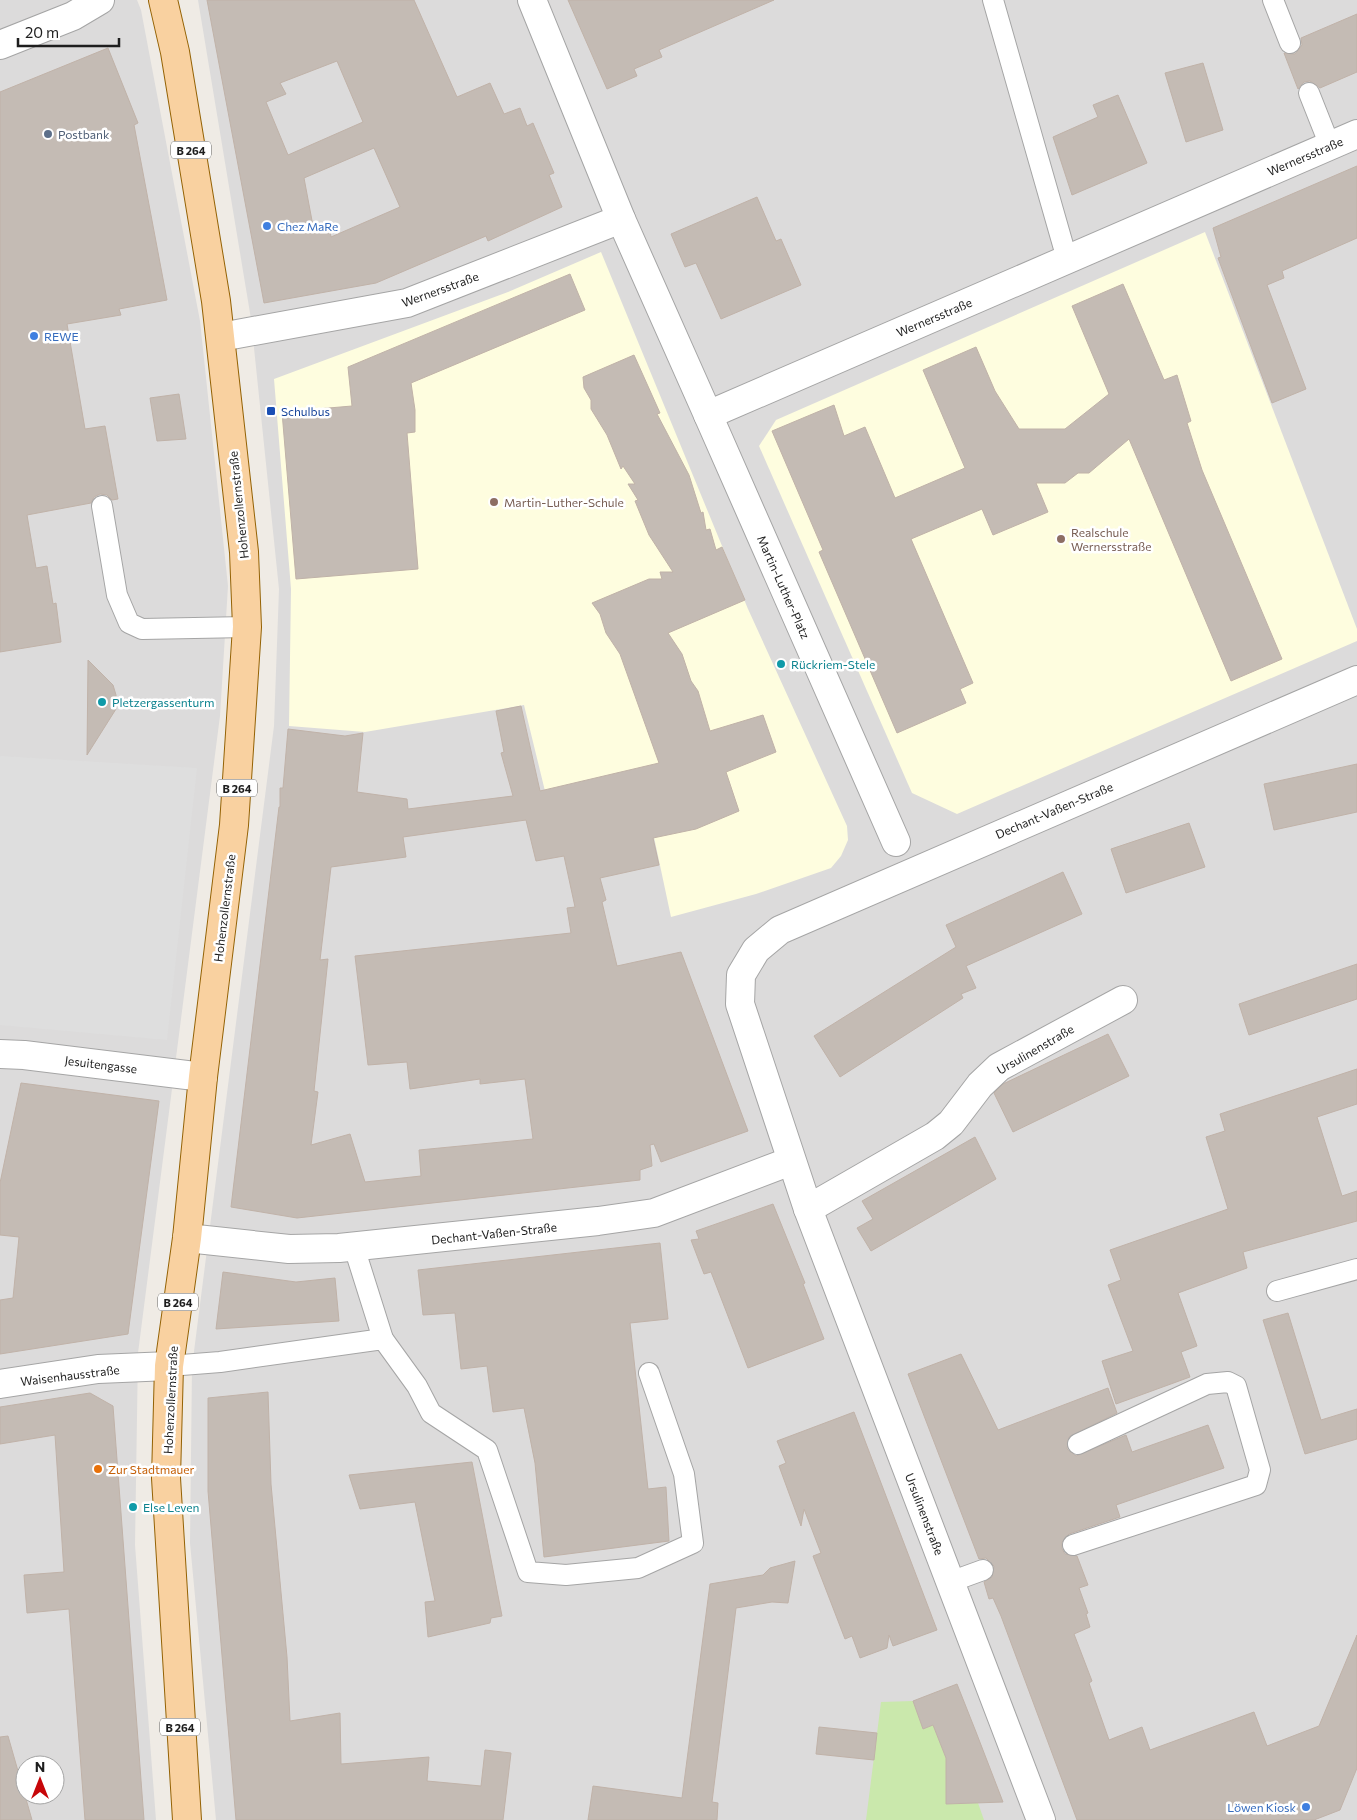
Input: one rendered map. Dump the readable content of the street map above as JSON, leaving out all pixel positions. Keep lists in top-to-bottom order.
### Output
{
  "streets": {
    "main road": ["B 264", "Hohenzollernstraße"],
    "street": [
      "Wernersstraße",
      "Martin-Luther-Platz",
      "Dechant-Vaßen-Straße",
      "Ursulinenstraße",
      "Jesuitengasse",
      "Waisenhausstraße"
    ]
  },
  "crossings": [
    ["Wernersstraße", "Hohenzollernstraße"],
    ["Wernersstraße", "Martin-Luther-Platz"],
    ["Hohenzollernstraße", "Dechant-Vaßen-Straße"],
    ["Hohenzollernstraße", "Jesuitengasse"],
    ["Hohenzollernstraße", "Waisenhausstraße"],
    ["Dechant-Vaßen-Straße", "Ursulinenstraße"]
  ],
  "places": {
    "other": [
      "Postbank",
      "Chez MaRe",
      "REWE",
      "Martin-Luther-Schule",
      "Realschule Wernersstraße",
      "Rückriem-Stele",
      "Pletzergassenturm",
      "Zur Stadtmauer",
      "Else Leven",
      "Löwen Kiosk"
    ],
    "transit": ["Schulbus"]
  },
  "scale_bar": "20 m",
  "north": "top"
}
